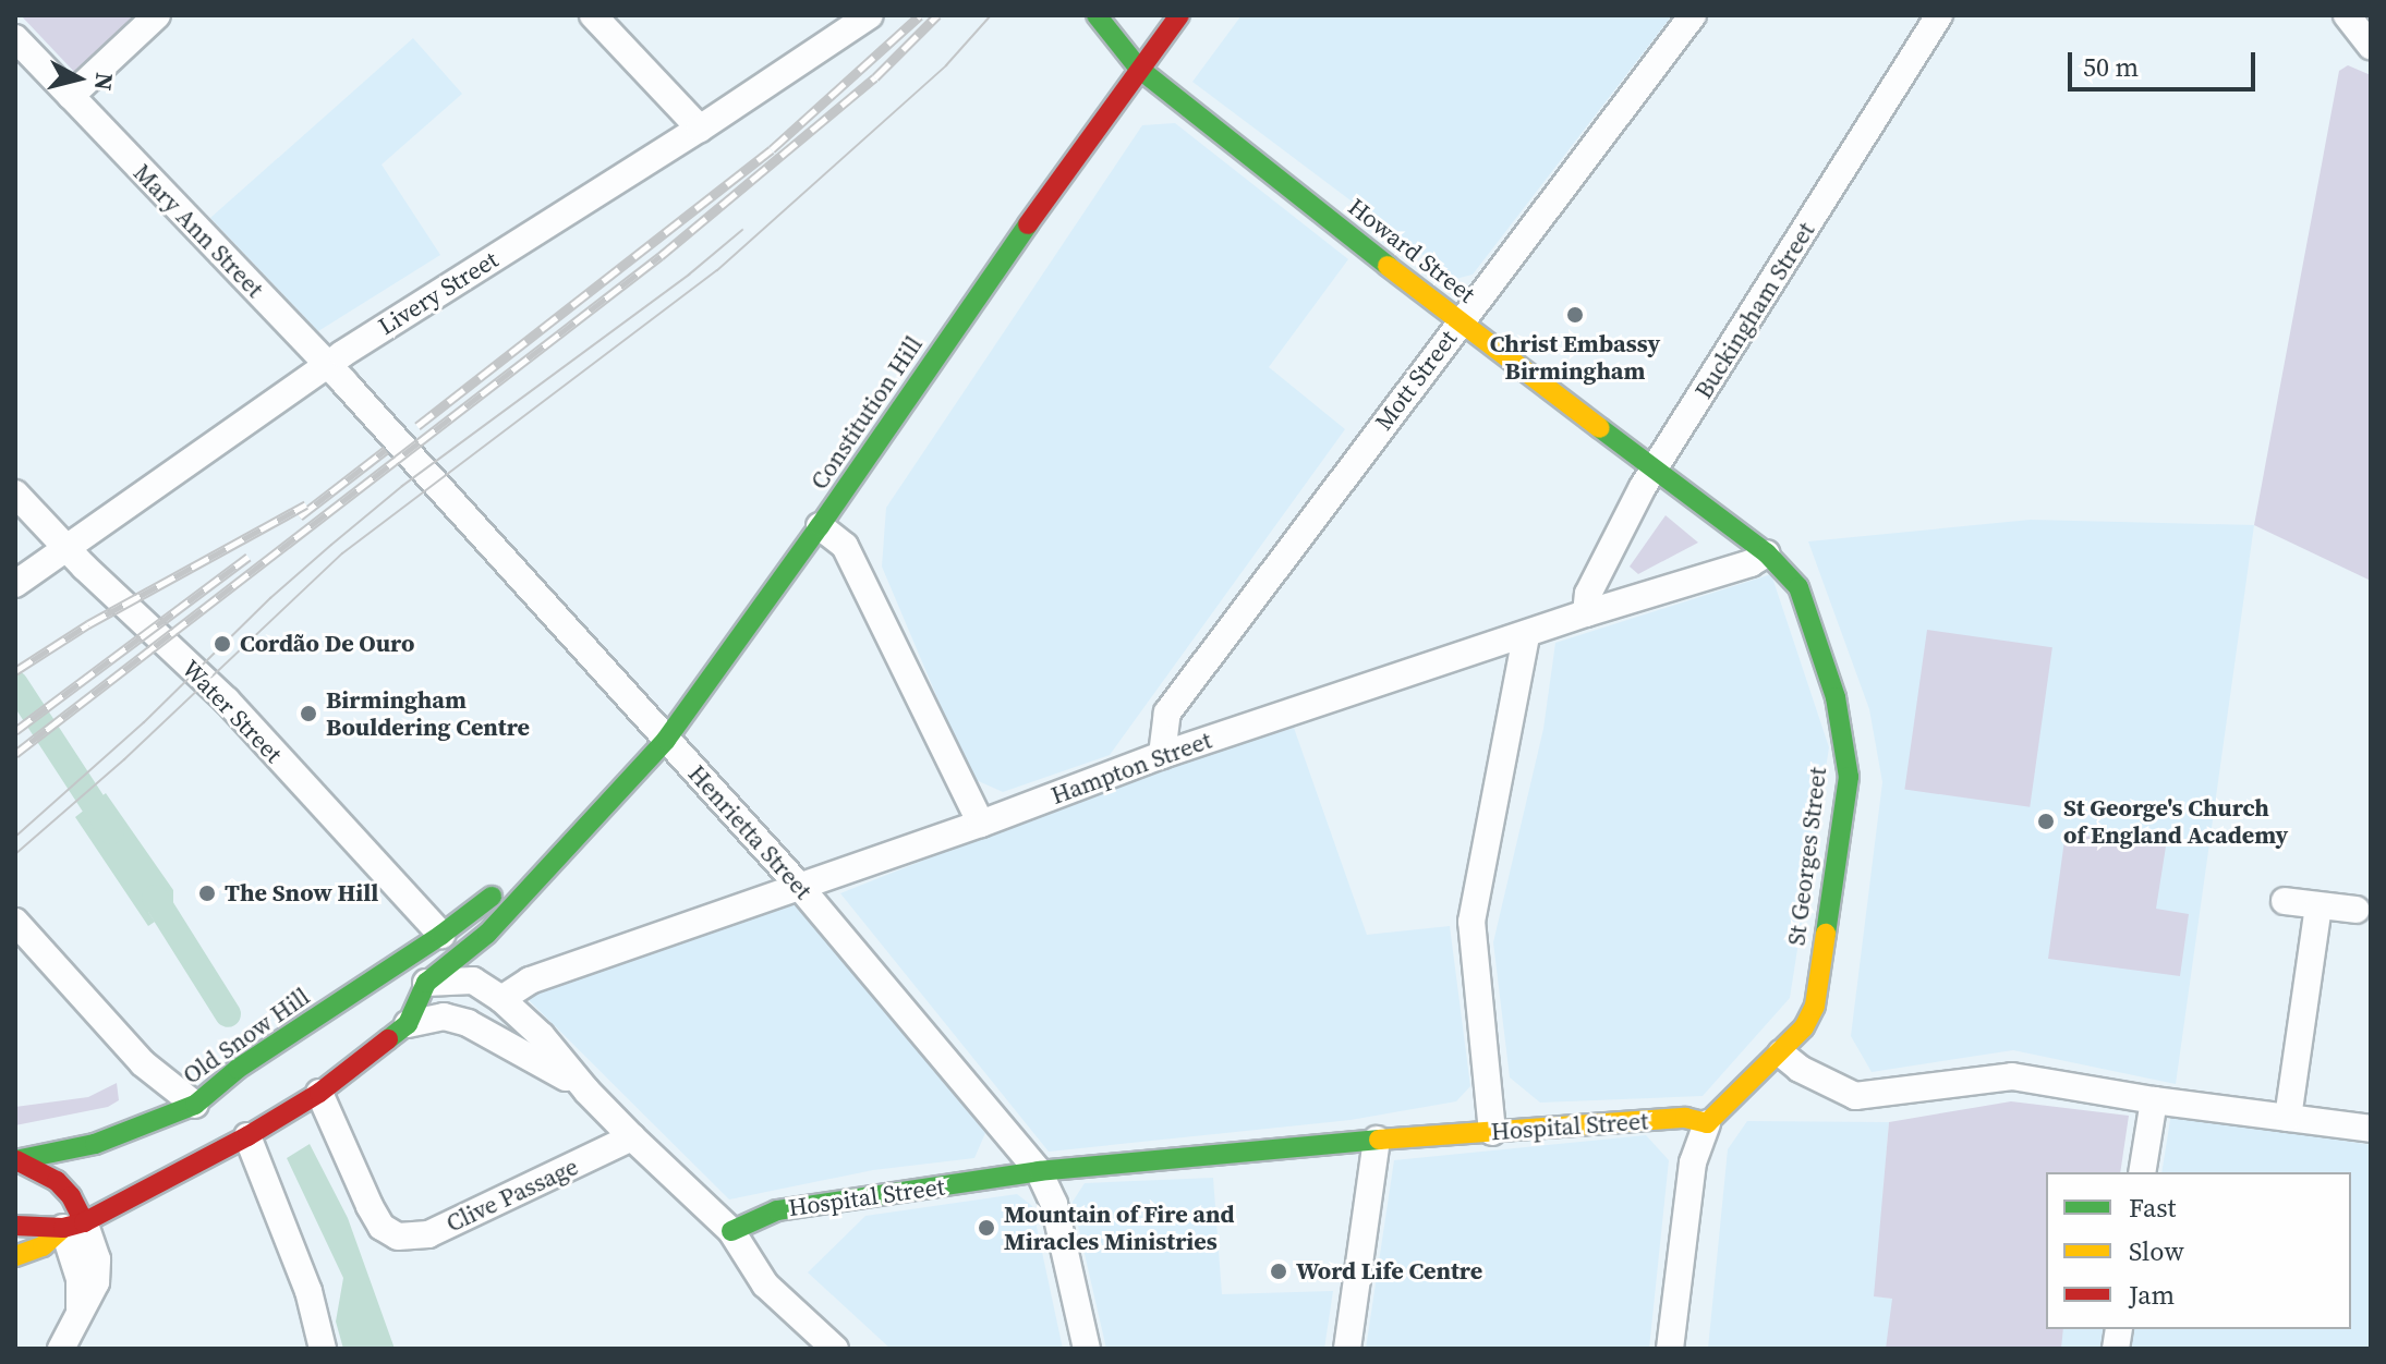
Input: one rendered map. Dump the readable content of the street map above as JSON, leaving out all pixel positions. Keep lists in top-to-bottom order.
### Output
{
  "streets": {
    "main road": [
      "Howard Street",
      "Constitution Hill",
      "St Georges Street",
      "Old Snow Hill",
      "Hospital Street"
    ],
    "street": [
      "Mary Ann Street",
      "Livery Street",
      "Buckingham Street",
      "Mott Street",
      "Water Street",
      "Hampton Street",
      "Henrietta Street",
      "Clive Passage"
    ]
  },
  "crossings": [
    ["Mary Ann Street", "Livery Street"],
    ["Mary Ann Street", "Henrietta Street"],
    ["Howard Street", "Buckingham Street"],
    ["Howard Street", "Mott Street"],
    ["Howard Street", "Constitution Hill"],
    ["Howard Street", "St Georges Street"],
    ["Livery Street", "Water Street"],
    ["Livery Street", "Henrietta Street"],
    ["Buckingham Street", "Hampton Street"],
    ["Buckingham Street", "St Georges Street"],
    ["Mott Street", "Hampton Street"],
    ["Constitution Hill", "Water Street"],
    ["Constitution Hill", "Henrietta Street"],
    ["Constitution Hill", "Old Snow Hill"],
    ["Constitution Hill", "Clive Passage"],
    ["Water Street", "Old Snow Hill"],
    ["Hampton Street", "Henrietta Street"],
    ["Hampton Street", "St Georges Street"],
    ["Henrietta Street", "Hospital Street"]
  ],
  "places": [
    "Christ Embassy Birmingham",
    "Cordão De Ouro",
    "Birmingham Bouldering Centre",
    "St George's Church of England Academy",
    "The Snow Hill",
    "Mountain of Fire and Miracles Ministries",
    "Word Life Centre"
  ],
  "legend": ["Fast", "Slow", "Jam"],
  "scale_bar": "50 m",
  "north": "right"
}
